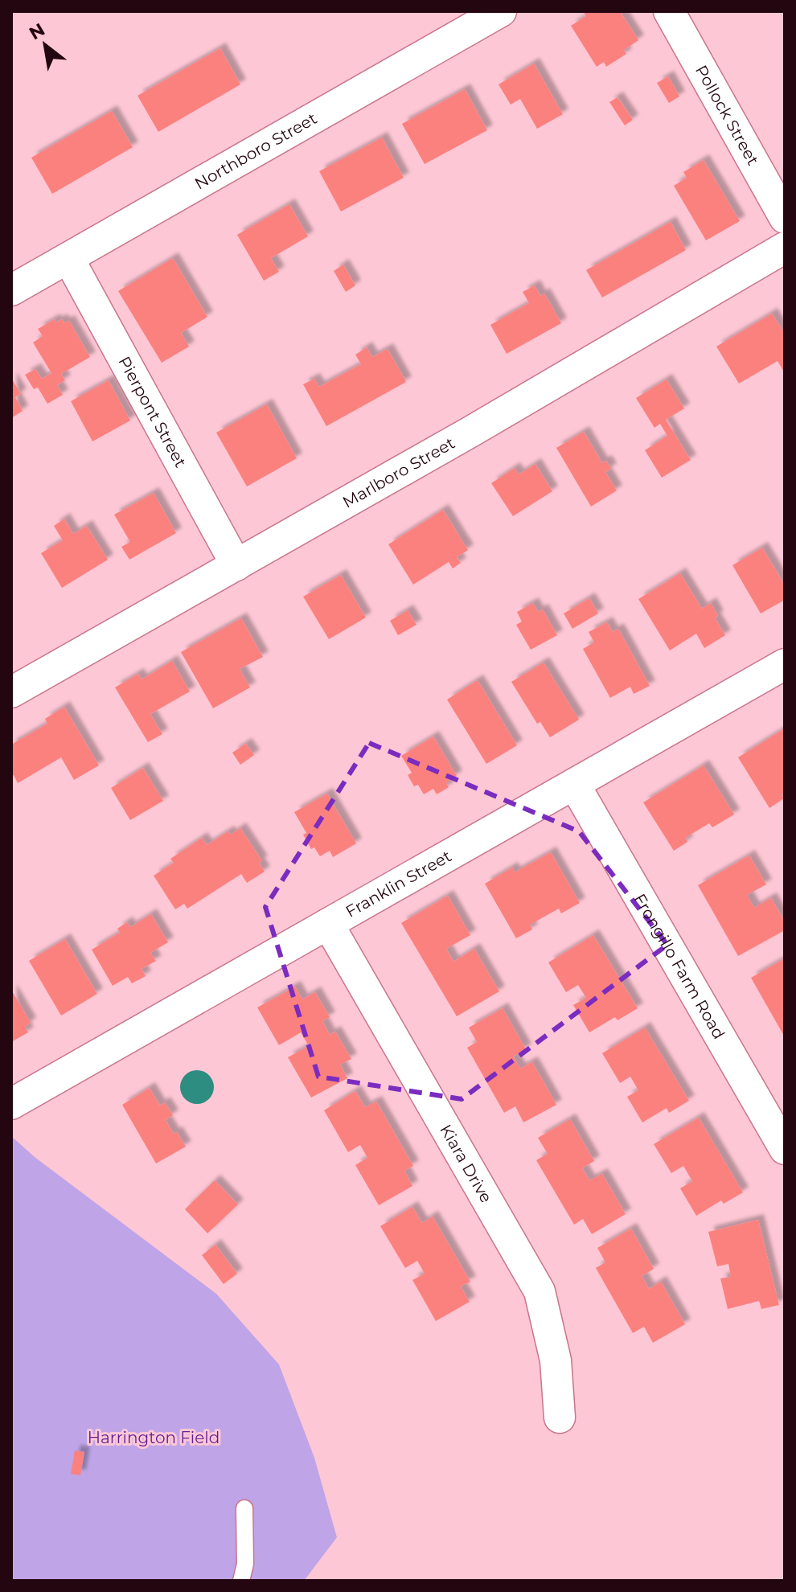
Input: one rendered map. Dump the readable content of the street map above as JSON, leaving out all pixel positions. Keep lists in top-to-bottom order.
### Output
{
  "streets": {
    "street": [
      "Pollock Street",
      "Northboro Street",
      "Pierpont Street",
      "Marlboro Street",
      "Franklin Street",
      "Frongillo Farm Road",
      "Kiara Drive"
    ]
  },
  "crossings": [
    ["Northboro Street", "Pierpont Street"],
    ["Pierpont Street", "Marlboro Street"],
    ["Franklin Street", "Frongillo Farm Road"],
    ["Franklin Street", "Kiara Drive"]
  ],
  "parks": ["Harrington Field"],
  "north": "top left"
}
